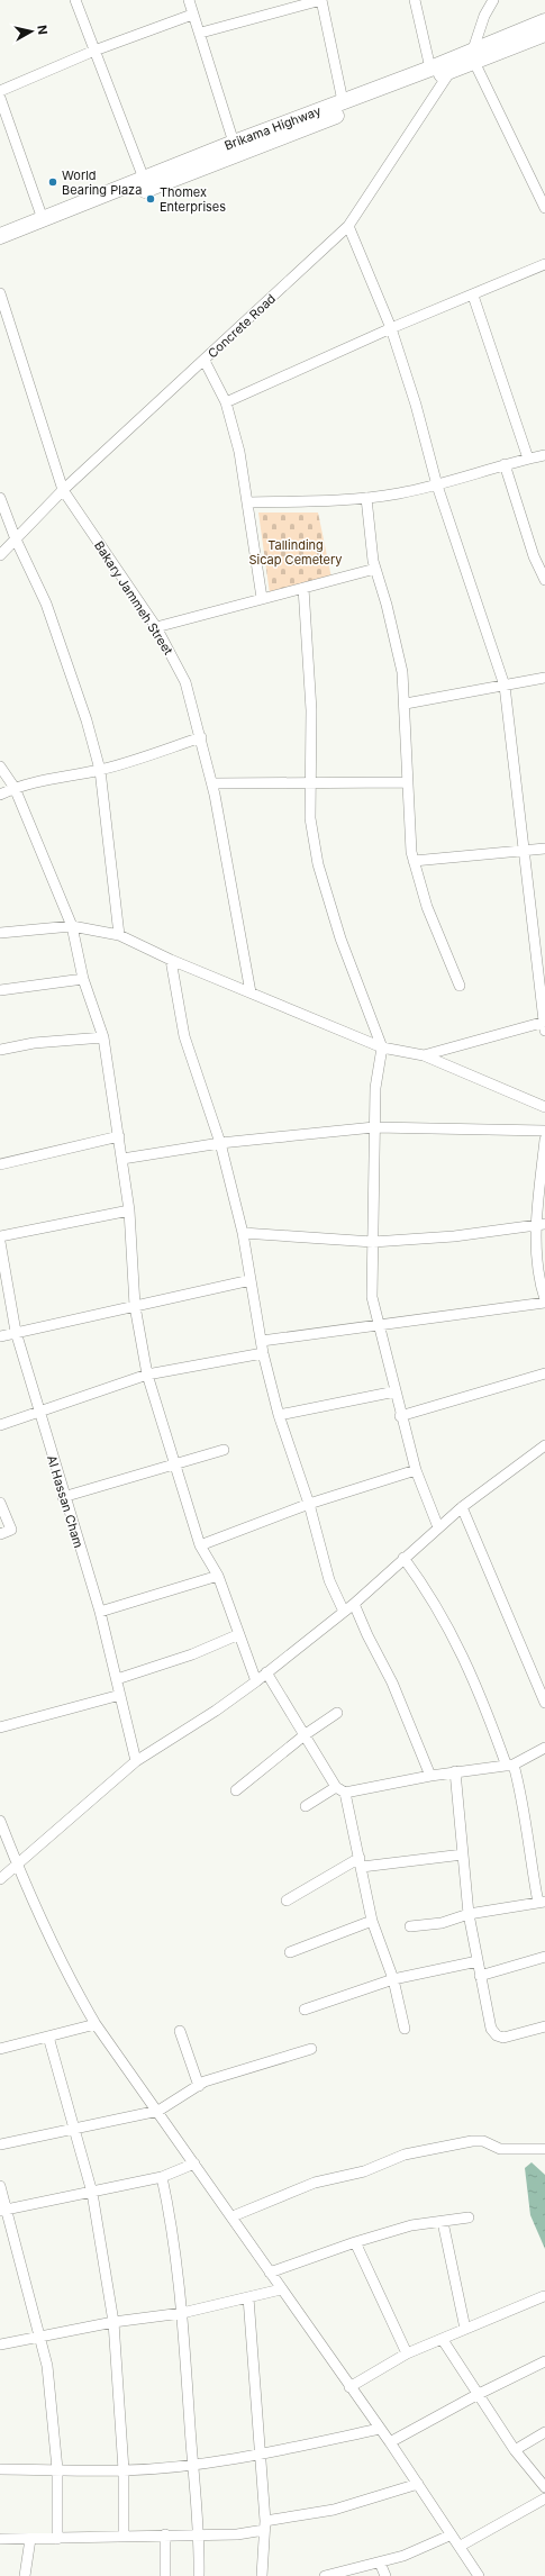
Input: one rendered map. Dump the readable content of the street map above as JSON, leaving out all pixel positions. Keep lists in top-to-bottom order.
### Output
{
  "streets": {
    "highway": ["Brikama Highway"],
    "street": ["Concrete Road", "Bakary Jammeh Street", "Al Hassan Cham"]
  },
  "crossings": [
    ["Brikama Highway", "Concrete Road"],
    ["Concrete Road", "Bakary Jammeh Street"]
  ],
  "parks": ["Tallinding Sicap Cemetery"],
  "places": ["World Bearing Plaza", "Thomex Enterprises"],
  "north": "right"
}
